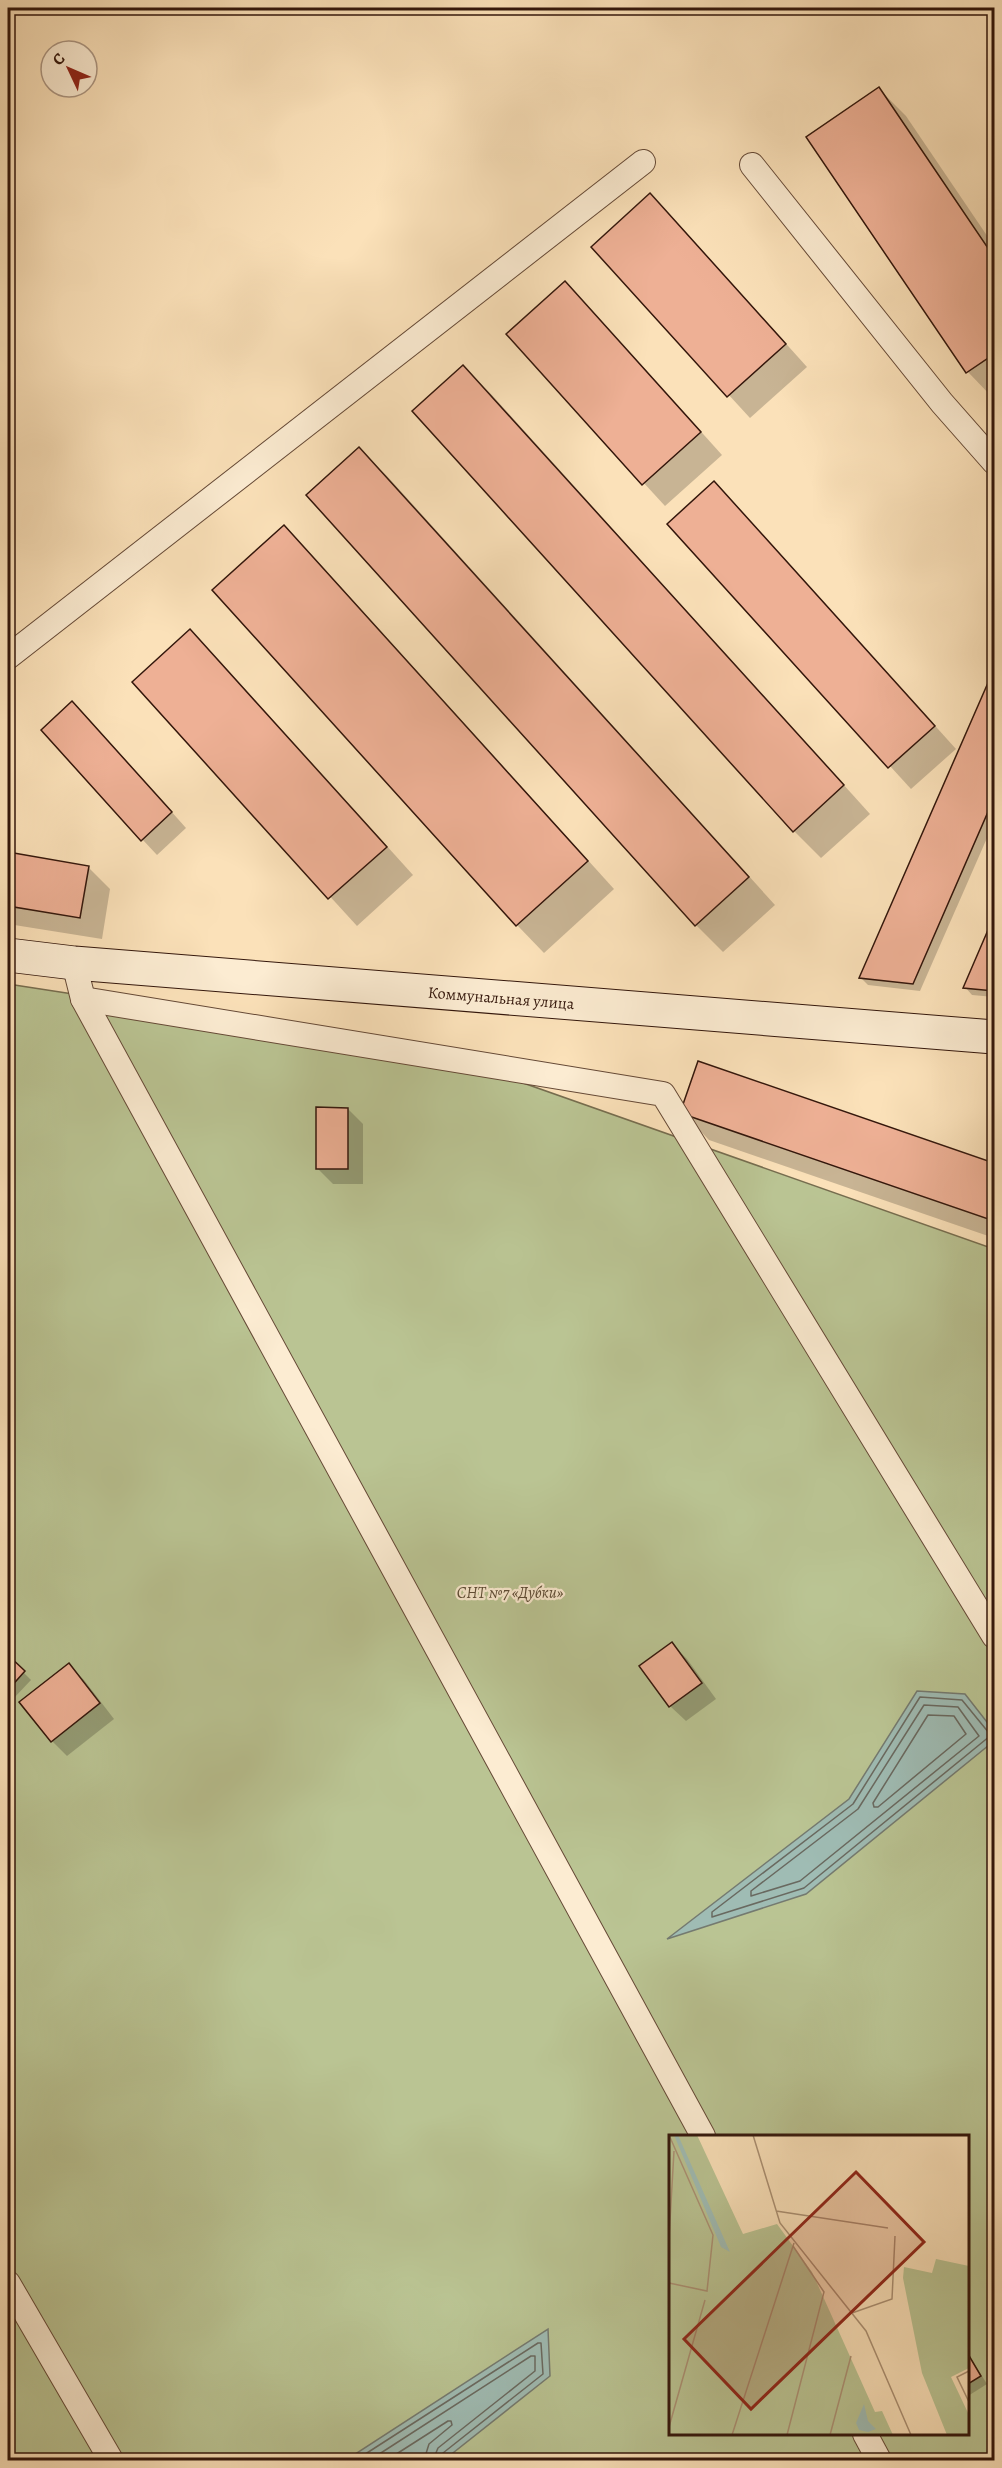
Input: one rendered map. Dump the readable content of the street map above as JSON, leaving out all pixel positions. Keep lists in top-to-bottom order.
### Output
{
  "streets": {
    "street": ["Коммунальная улица"]
  },
  "parks": ["СНТ №7 «Дубки»"],
  "north": "top left"
}
